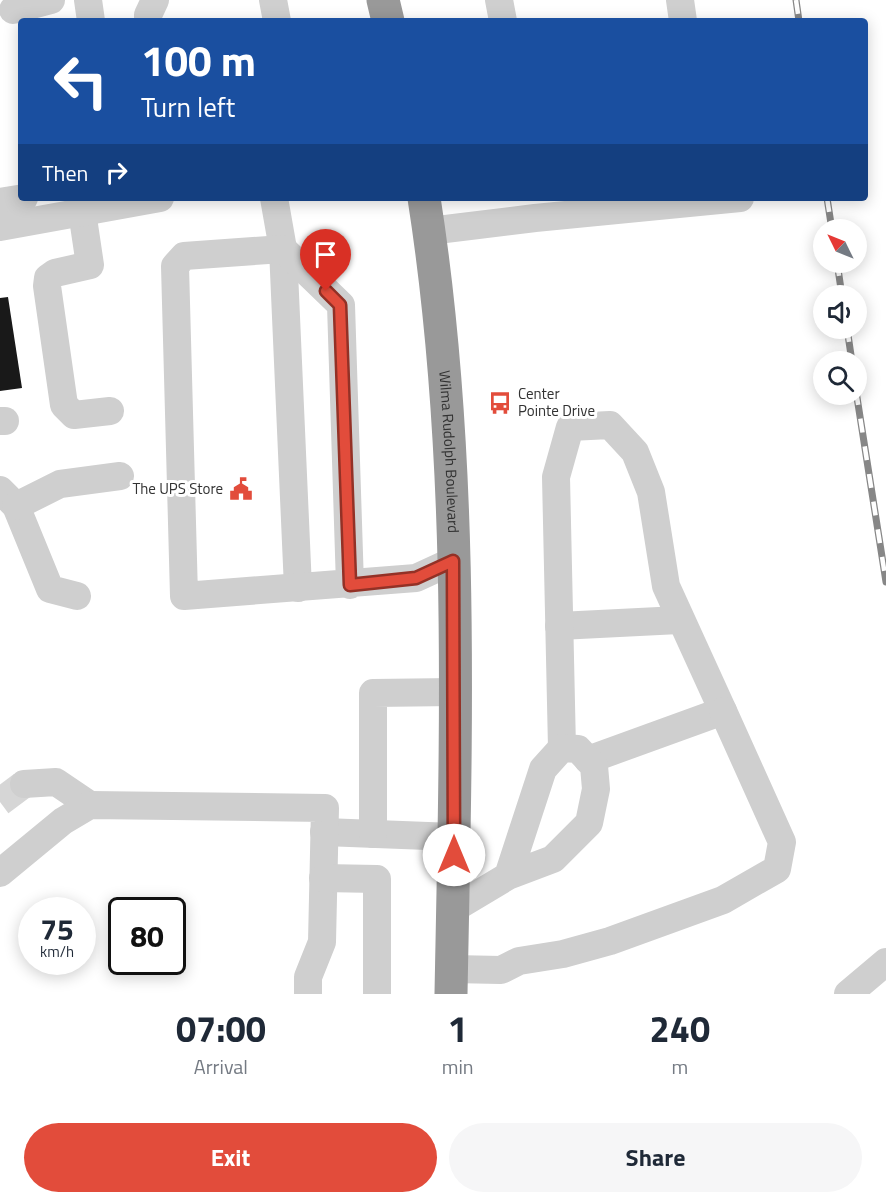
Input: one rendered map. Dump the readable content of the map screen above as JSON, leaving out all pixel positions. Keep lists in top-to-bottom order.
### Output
{
  "streets": {
    "highway": ["Wilma Rudolph Boulevard"]
  },
  "places": {
    "bus stop": ["Center Pointe Drive"],
    "public building": ["The UPS Store"]
  },
  "north": "top left",
  "page": {
    "turn": ["100 m", "Turn left"],
    "then": "Then",
    "speed": "75 km/h",
    "limit": "80",
    "eta": [
      "07:00",
      "Arrival",
      "1",
      "min",
      "240",
      "m"
    ],
    "buttons": ["Exit", "Share"]
  }
}
